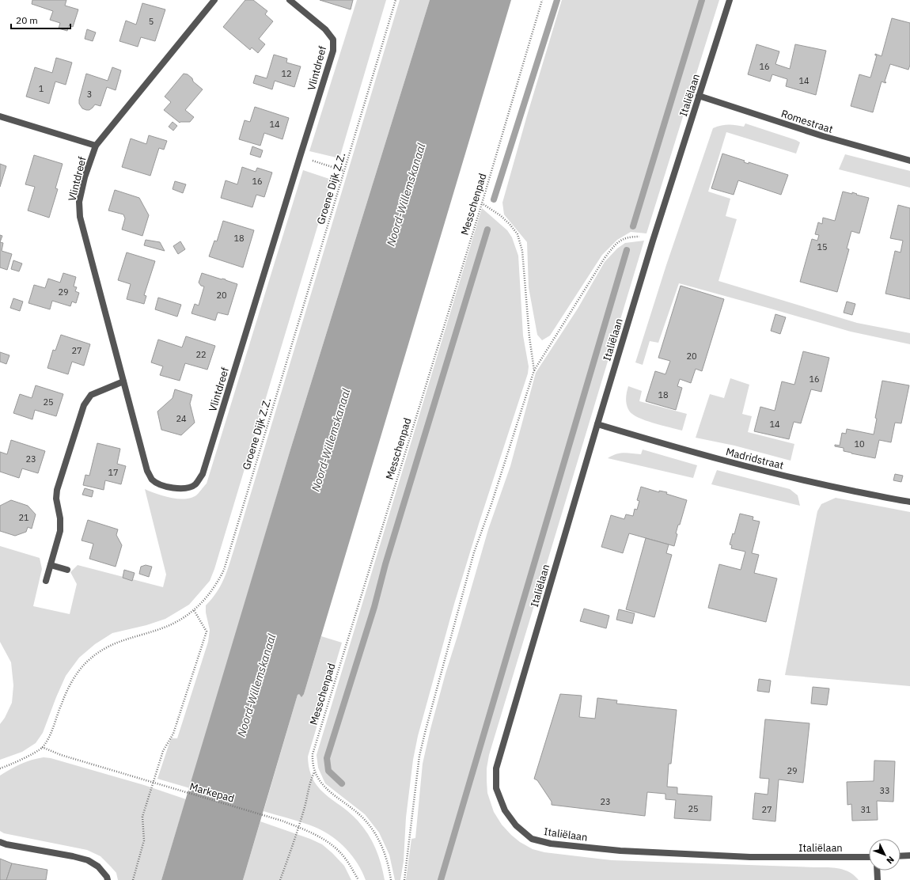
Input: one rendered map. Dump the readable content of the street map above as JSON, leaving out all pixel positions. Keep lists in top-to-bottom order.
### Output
{
  "streets": {
    "street": [
      "Vlintdreef",
      "Italiëlaan",
      "Romestraat",
      "Madridstraat"
    ],
    "path": ["Groene Dijk Z.Z.", "Messchenpad", "Markepad"]
  },
  "crossings": [
    ["Italiëlaan", "Romestraat"],
    ["Italiëlaan", "Madridstraat"],
    ["Groene Dijk Z.Z.", "Markepad"]
  ],
  "water": ["Noord-Willemskanaal"],
  "house_numbers": [
    "5",
    "16",
    "12",
    "14",
    "1",
    "3",
    "14",
    "16",
    "18",
    "15",
    "29",
    "20",
    "27",
    "22",
    "20",
    "16",
    "18",
    "25",
    "24",
    "14",
    "10",
    "23",
    "17",
    "21",
    "29",
    "33",
    "23",
    "25",
    "27",
    "31"
  ],
  "scale_bar": "20 m",
  "north": "bottom right"
}
